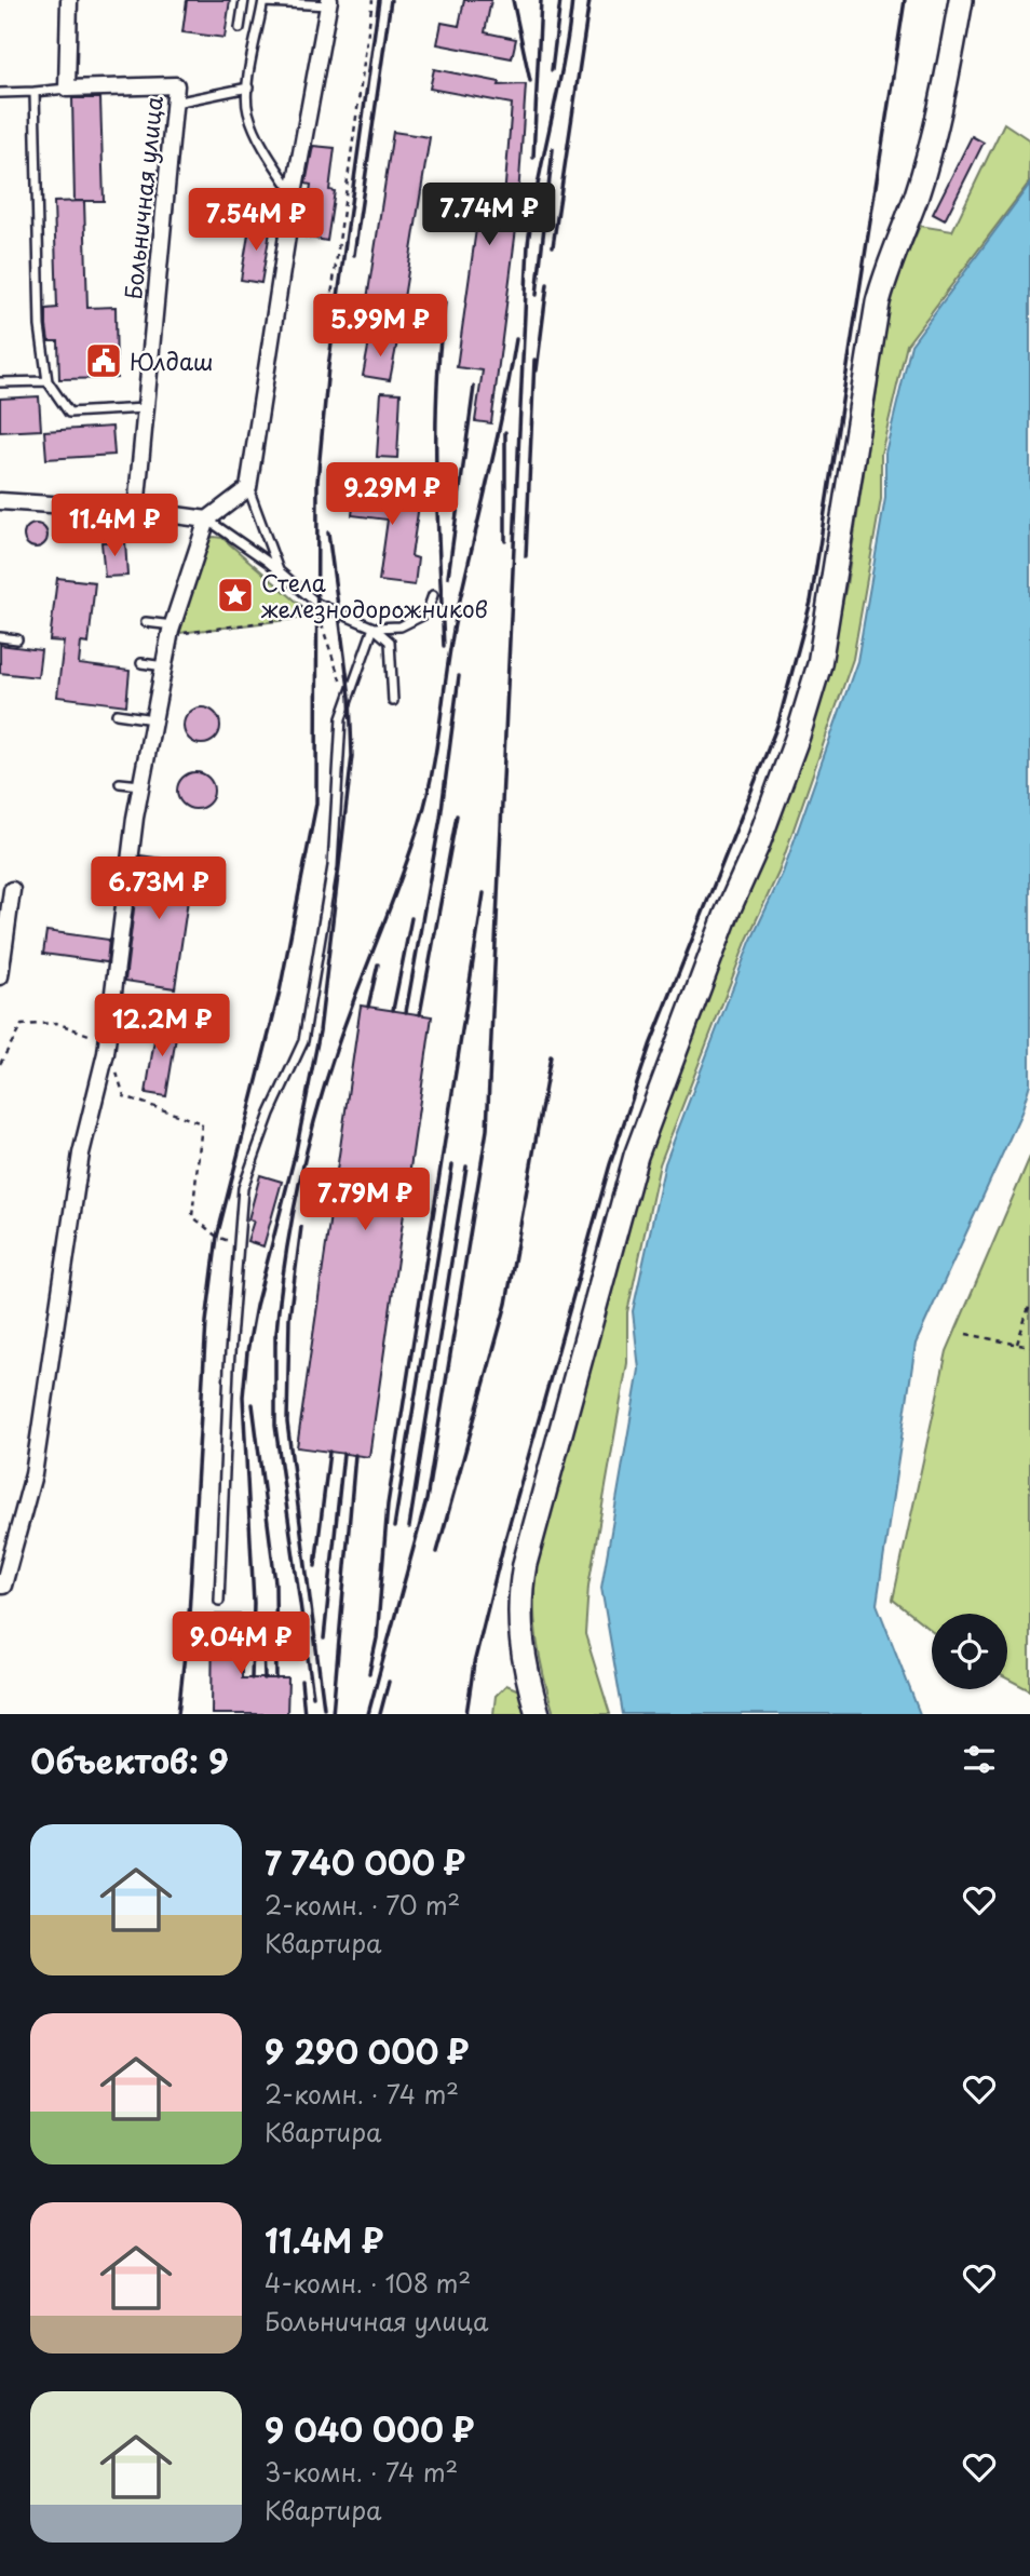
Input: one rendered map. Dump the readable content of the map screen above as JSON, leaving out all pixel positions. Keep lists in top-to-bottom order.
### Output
{
  "streets": {
    "street": ["Больничная улица"]
  },
  "places": {
    "public building": ["Юлдаш"],
    "place": ["Стела железнодорожников"]
  },
  "page": {
    "price": [
      "7.74M ₽",
      "7.54M ₽",
      "5.99M ₽",
      "9.29M ₽",
      "11.4M ₽",
      "6.73M ₽",
      "12.2M ₽",
      "7.79M ₽",
      "9.04M ₽"
    ],
    "heading": "Объектов: 9",
    "list": [
      {
        "name": "7 740 000 ₽",
        "note": "2-комн. · 70 m² · Квартира"
      },
      {
        "name": "9 290 000 ₽",
        "note": "2-комн. · 74 m² · Квартира"
      },
      {
        "name": "11.4M ₽",
        "note": "4-комн. · 108 m² · Больничная улица"
      },
      {
        "name": "9 040 000 ₽",
        "note": "3-комн. · 74 m² · Квартира"
      }
    ]
  }
}
